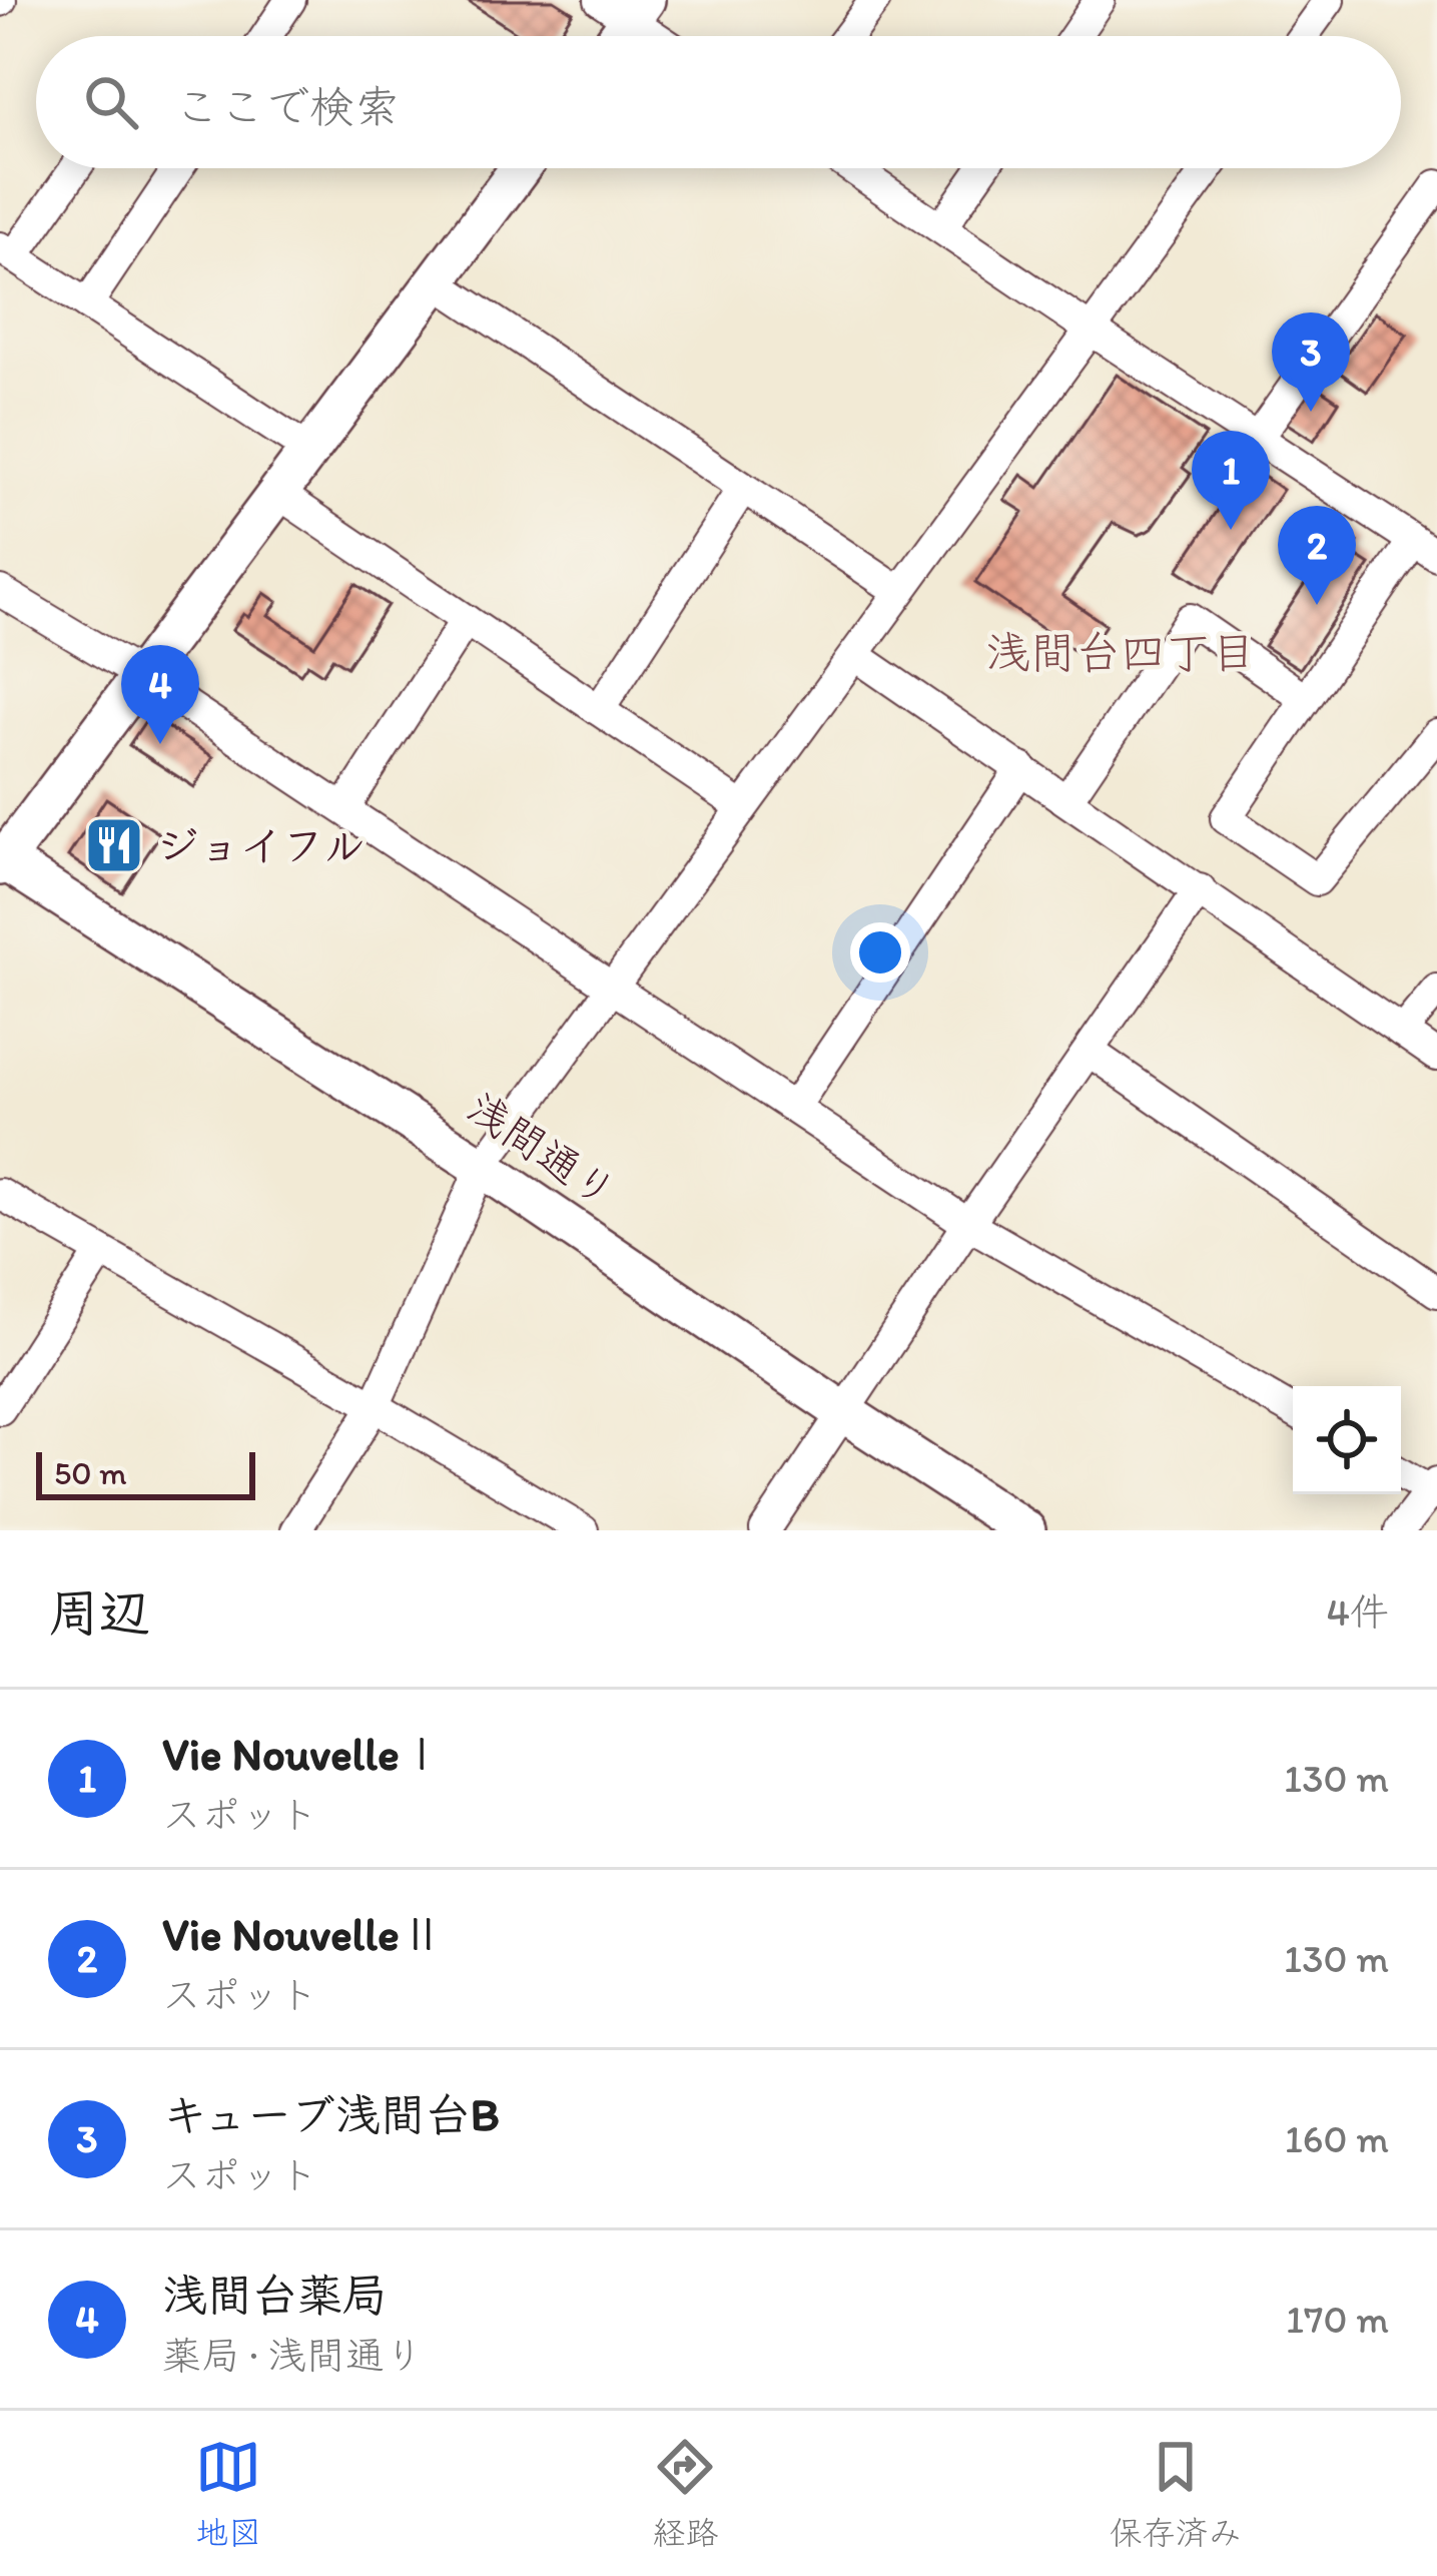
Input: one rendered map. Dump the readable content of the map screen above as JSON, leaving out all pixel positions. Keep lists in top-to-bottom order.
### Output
{
  "streets": {
    "street": ["浅間通り"]
  },
  "districts": ["浅間台四丁目"],
  "places": {
    "restaurant": ["ジョイフル"]
  },
  "scale_bar": "50 m",
  "page": {
    "search": "ここで検索",
    "pins": [
      "3",
      "1",
      "2",
      "4"
    ],
    "scale": "50 m",
    "heading": ["周辺", "4件"],
    "list": [
      {
        "mark": "1",
        "name": "Vie NouvelleⅠ",
        "note": "スポット",
        "value": "130 m"
      },
      {
        "mark": "2",
        "name": "Vie NouvelleⅡ",
        "note": "スポット",
        "value": "130 m"
      },
      {
        "mark": "3",
        "name": "キューブ浅間台B",
        "note": "スポット",
        "value": "160 m"
      },
      {
        "mark": "4",
        "name": "浅間台薬局",
        "note": "薬局 · 浅間通り",
        "value": "170 m"
      }
    ],
    "nav": ["地図", "経路", "保存済み"]
  }
}
